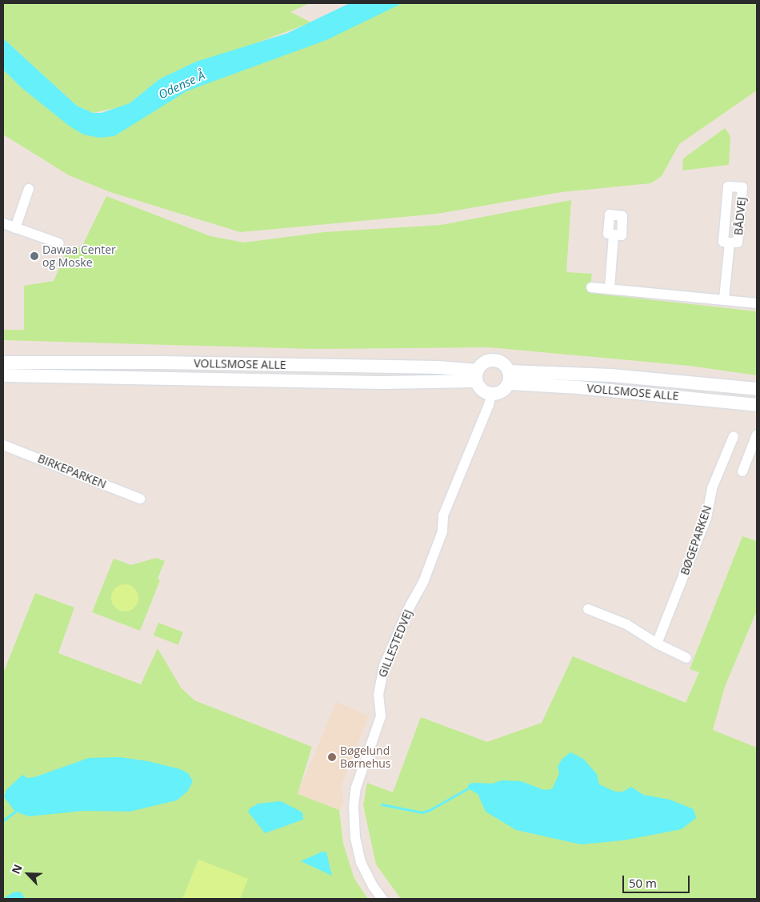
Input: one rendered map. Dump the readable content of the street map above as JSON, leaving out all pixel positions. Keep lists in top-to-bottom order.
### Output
{
  "streets": {
    "street": [
      "BÅDVEJ",
      "VOLLSMOSE ALLE",
      "BIRKEPARKEN",
      "BØGEPARKEN",
      "GILLESTEDVEJ"
    ]
  },
  "crossings": [
    ["VOLLSMOSE ALLE", "GILLESTEDVEJ"]
  ],
  "water": ["Odense Å"],
  "places": ["Dawaa Center og Moske", "Bøgelund Børnehus"],
  "scale_bar": "50 m",
  "north": "top left"
}
